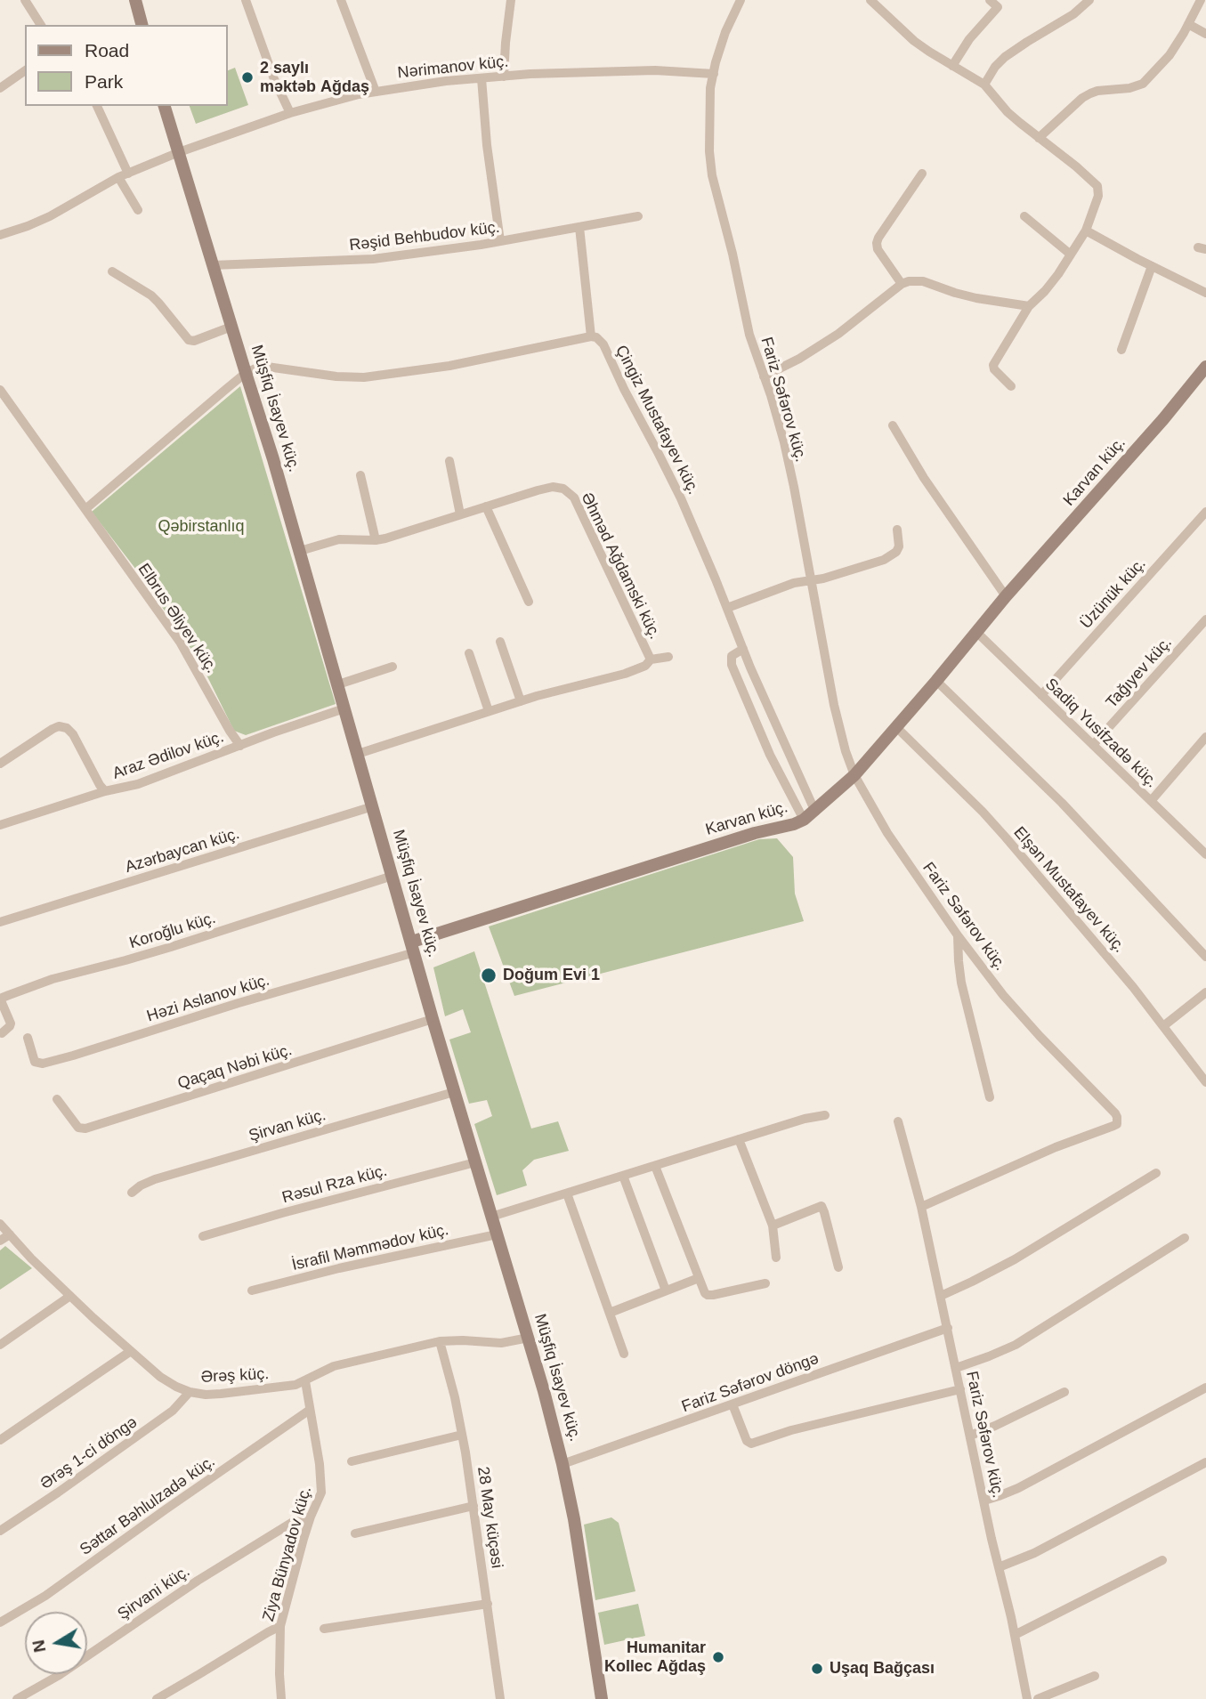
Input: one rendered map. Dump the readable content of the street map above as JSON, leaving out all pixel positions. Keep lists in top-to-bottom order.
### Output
{
  "streets": {
    "street": [
      "Nərimanov küç.",
      "Rəşid Behbudov küç.",
      "Fariz Səfərov küç.",
      "Müşfiq İsayev küç.",
      "Çingiz Mustafayev küç.",
      "Karvan küç.",
      "Əhməd Ağdamski küç.",
      "Üzünük küç.",
      "Elbrus Əliyev küç.",
      "Tağıyev küç.",
      "Sadiq Yusifzadə küç.",
      "Araz Ədilov küç.",
      "Azərbaycan küç.",
      "Elşən Mustafayev küç.",
      "Koroğlu küç.",
      "Həzi Aslanov küç.",
      "Qaçaq Nəbi küç.",
      "Şirvan küç.",
      "Rəsul Rza küç.",
      "İsrafil Məmmədov küç.",
      "Ərəş küç.",
      "Fariz Səfərov döngə",
      "Ərəş 1-ci döngə",
      "Səttar Bəhlulzadə küç.",
      "28 May küçəsi",
      "Ziya Bünyadov küç.",
      "Şirvani küç."
    ]
  },
  "crossings": [
    ["Nərimanov küç.", "Fariz Səfərov küç."],
    ["Nərimanov küç.", "Müşfiq İsayev küç."],
    ["Rəşid Behbudov küç.", "Müşfiq İsayev küç."],
    ["Fariz Səfərov küç.", "Karvan küç."],
    ["Fariz Səfərov küç.", "Fariz Səfərov döngə"],
    ["Müşfiq İsayev küç.", "Karvan küç."],
    ["Müşfiq İsayev küç.", "Əhməd Ağdamski küç."],
    ["Müşfiq İsayev küç.", "Araz Ədilov küç."],
    ["Müşfiq İsayev küç.", "Azərbaycan küç."],
    ["Müşfiq İsayev küç.", "Koroğlu küç."],
    ["Müşfiq İsayev küç.", "Həzi Aslanov küç."],
    ["Müşfiq İsayev küç.", "Qaçaq Nəbi küç."],
    ["Müşfiq İsayev küç.", "Şirvan küç."],
    ["Müşfiq İsayev küç.", "Rəsul Rza küç."],
    ["Müşfiq İsayev küç.", "İsrafil Məmmədov küç."],
    ["Müşfiq İsayev küç.", "Ərəş küç."],
    ["Müşfiq İsayev küç.", "Fariz Səfərov döngə"],
    ["Çingiz Mustafayev küç.", "Karvan küç."],
    ["Karvan küç.", "Sadiq Yusifzadə küç."],
    ["Karvan küç.", "Elşən Mustafayev küç."],
    ["Karvan küç.", "Həzi Aslanov küç."],
    ["Üzünük küç.", "Sadiq Yusifzadə küç."],
    ["Elbrus Əliyev küç.", "Araz Ədilov küç."],
    ["Tağıyev küç.", "Sadiq Yusifzadə küç."],
    ["Ərəş küç.", "Ərəş 1-ci döngə"],
    ["Ərəş küç.", "28 May küçəsi"],
    ["Ərəş küç.", "Ziya Bünyadov küç."],
    ["Səttar Bəhlulzadə küç.", "Ziya Bünyadov küç."],
    ["Ziya Bünyadov küç.", "Şirvani küç."]
  ],
  "parks": ["Qəbirstanlıq"],
  "places": [
    "2 saylı məktəb Ağdaş",
    "Doğum Evi 1",
    "Humanitar Kollec Ağdaş",
    "Uşaq Bağçası"
  ],
  "legend": ["Road", "Park"],
  "north": "left"
}
